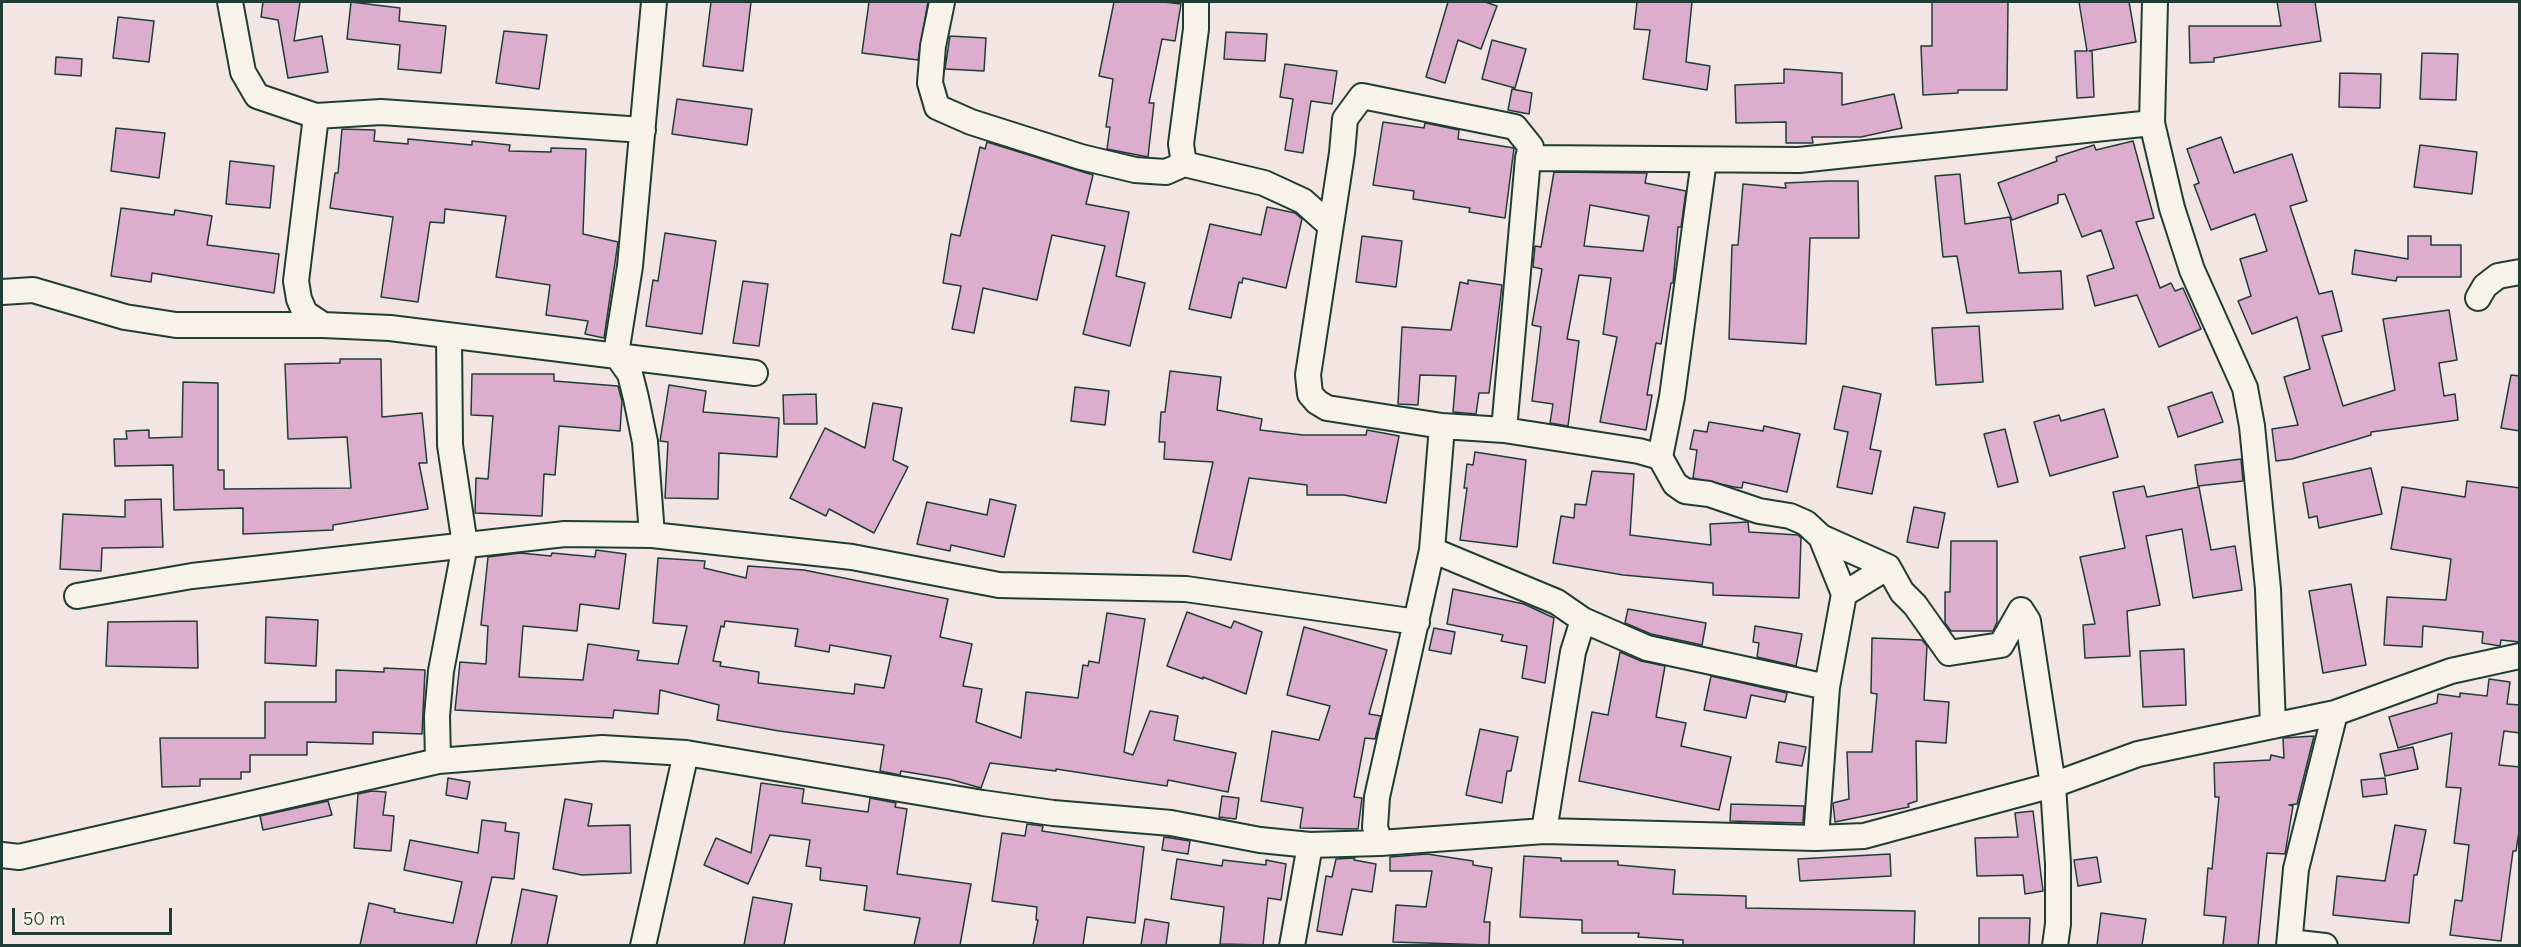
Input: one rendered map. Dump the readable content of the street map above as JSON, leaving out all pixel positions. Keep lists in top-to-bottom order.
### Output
{
  "scale_bar": "50 m"
}
